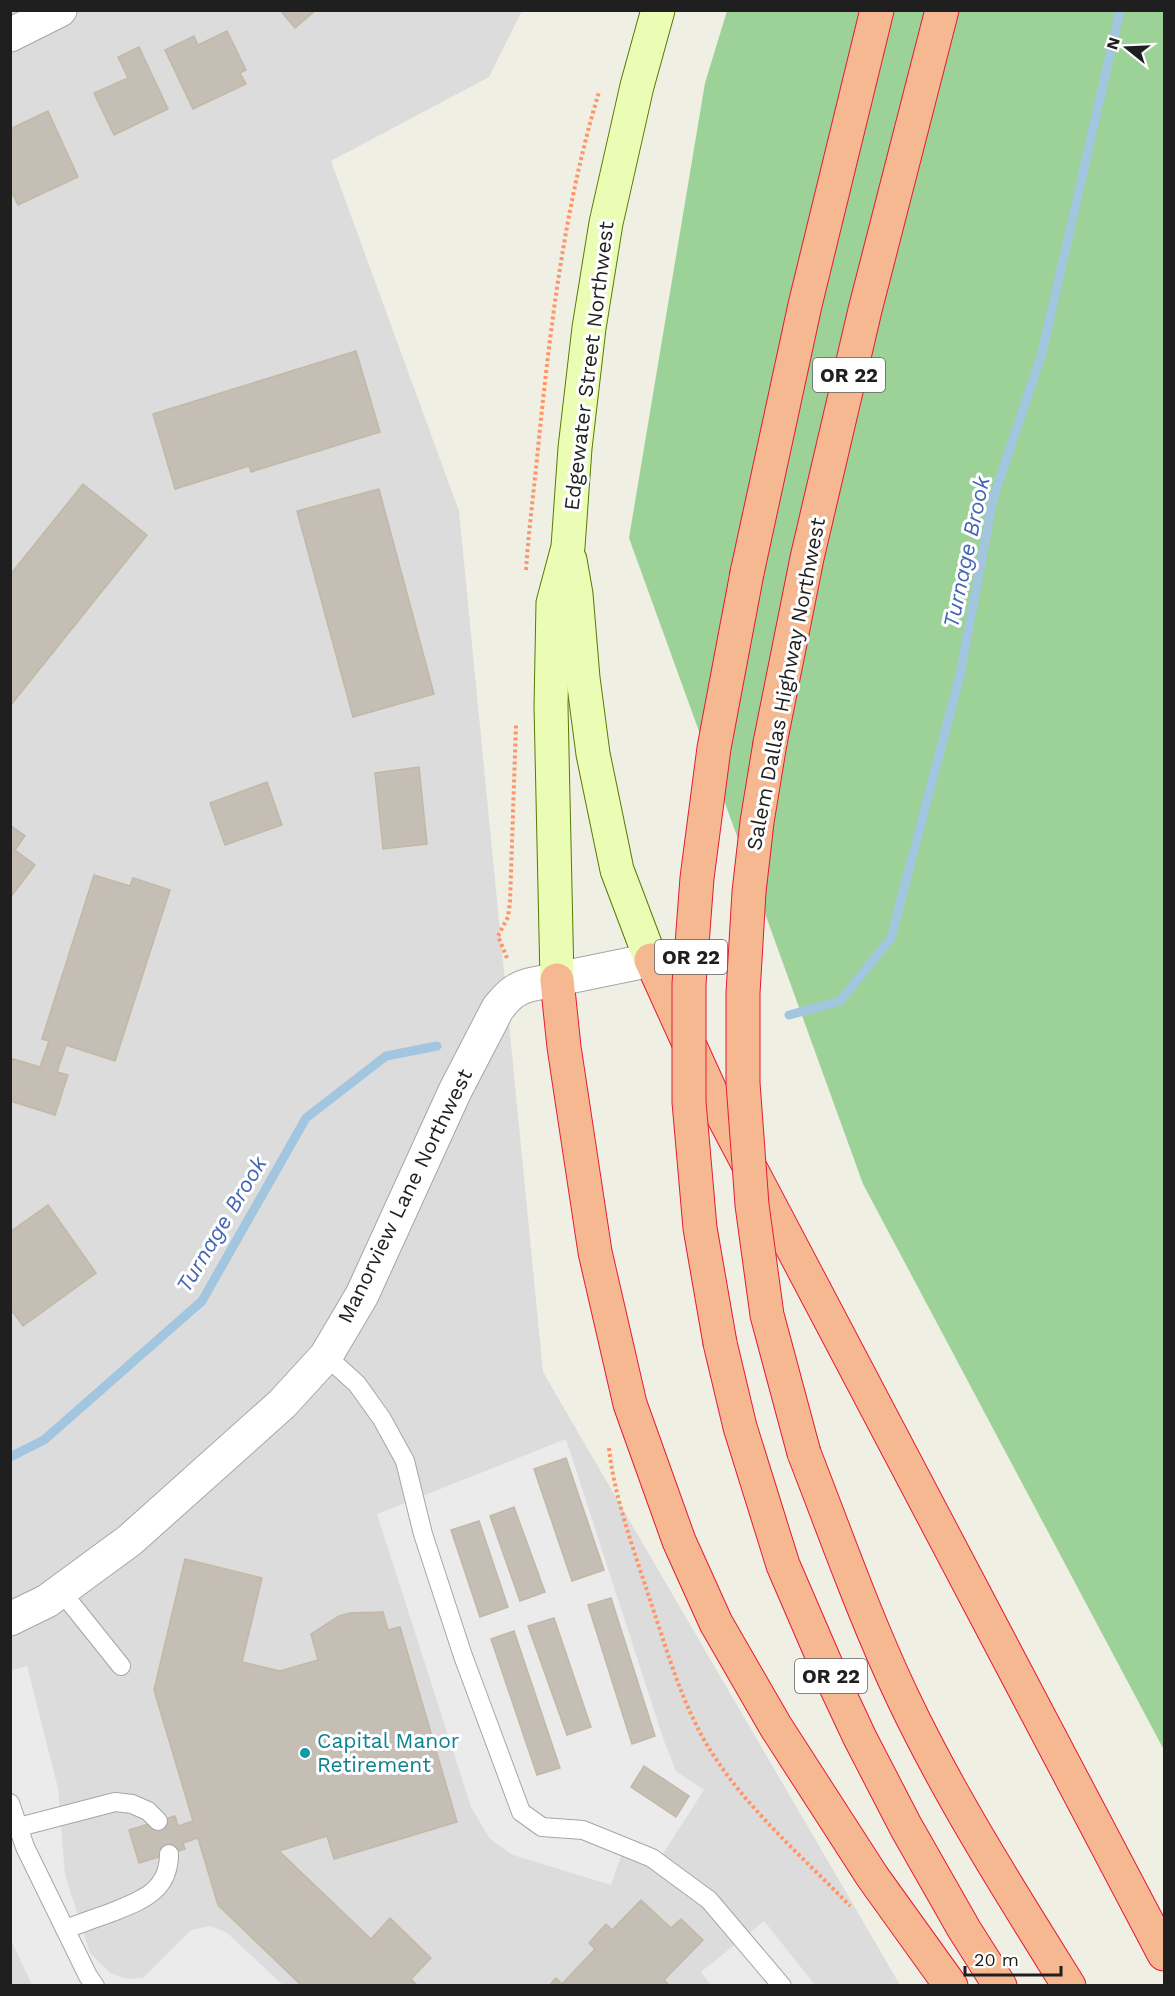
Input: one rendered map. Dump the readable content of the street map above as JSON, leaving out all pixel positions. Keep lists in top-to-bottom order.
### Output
{
  "streets": {
    "highway": ["OR 22", "Salem Dallas Highway Northwest"],
    "main road": ["Edgewater Street Northwest"],
    "street": ["Manorview Lane Northwest"]
  },
  "crossings": [
    ["Edgewater Street Northwest", "Manorview Lane Northwest"]
  ],
  "water": ["Turnage Brook"],
  "places": ["Capital Manor Retirement"],
  "scale_bar": "20 m",
  "north": "left"
}
